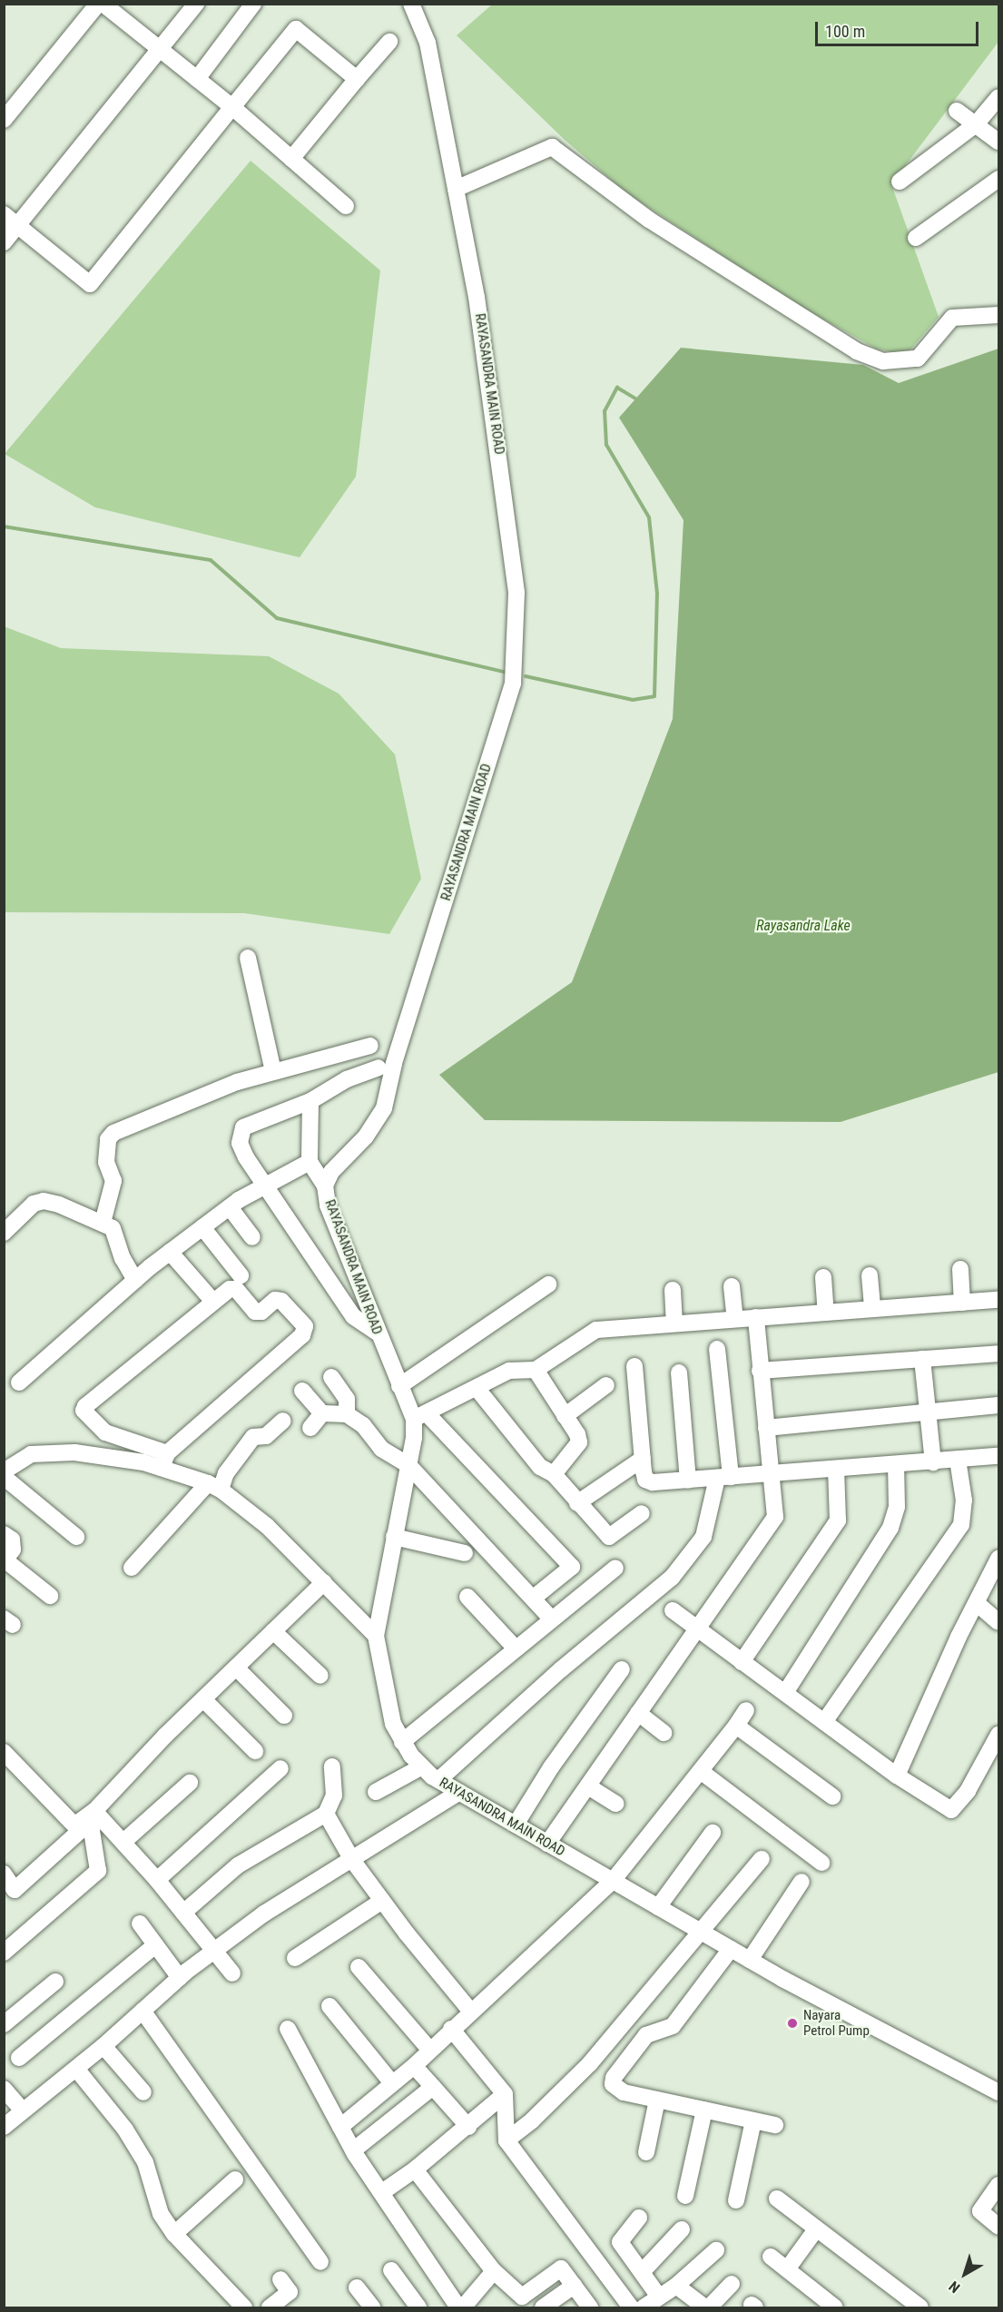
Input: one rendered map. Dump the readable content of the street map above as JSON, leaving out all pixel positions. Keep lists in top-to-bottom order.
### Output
{
  "streets": {
    "street": ["RAYASANDRA MAIN ROAD"]
  },
  "water": ["Rayasandra Lake"],
  "places": ["Nayara Petrol Pump"],
  "scale_bar": "100 m",
  "north": "bottom left"
}
